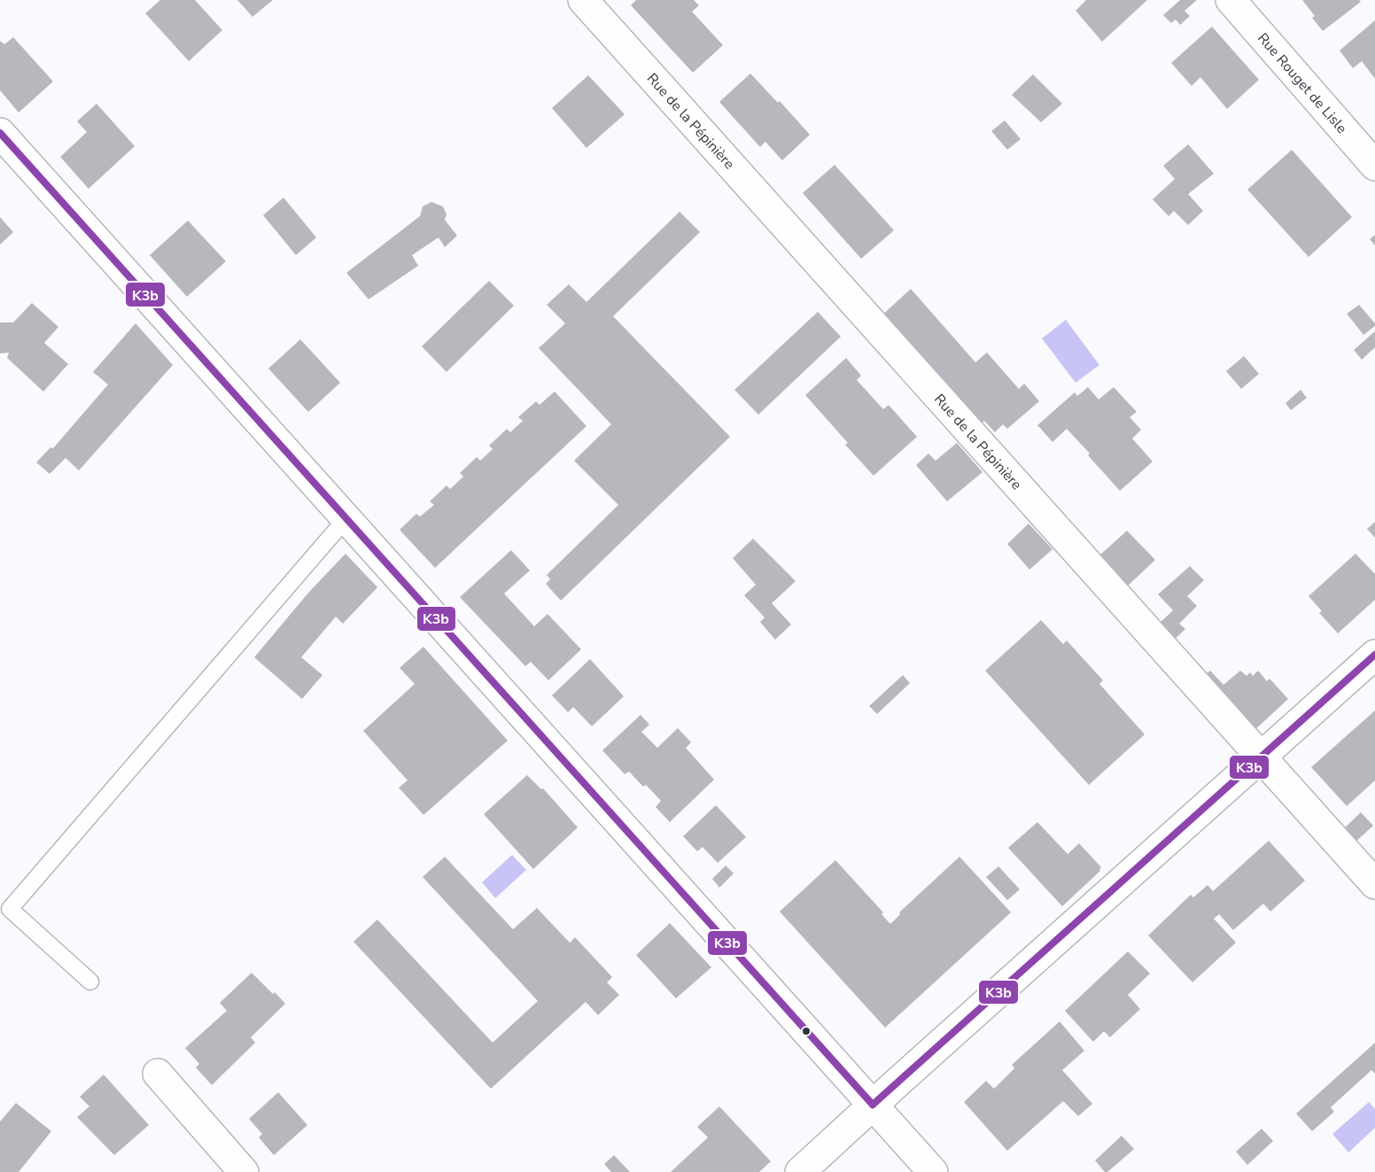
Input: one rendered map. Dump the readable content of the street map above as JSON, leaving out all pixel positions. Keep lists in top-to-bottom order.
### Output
{
  "streets": {
    "street": ["Rue Rouget de Lisle", "Rue de la Pépinière"]
  },
  "lines": ["transit line K3b"]
}
